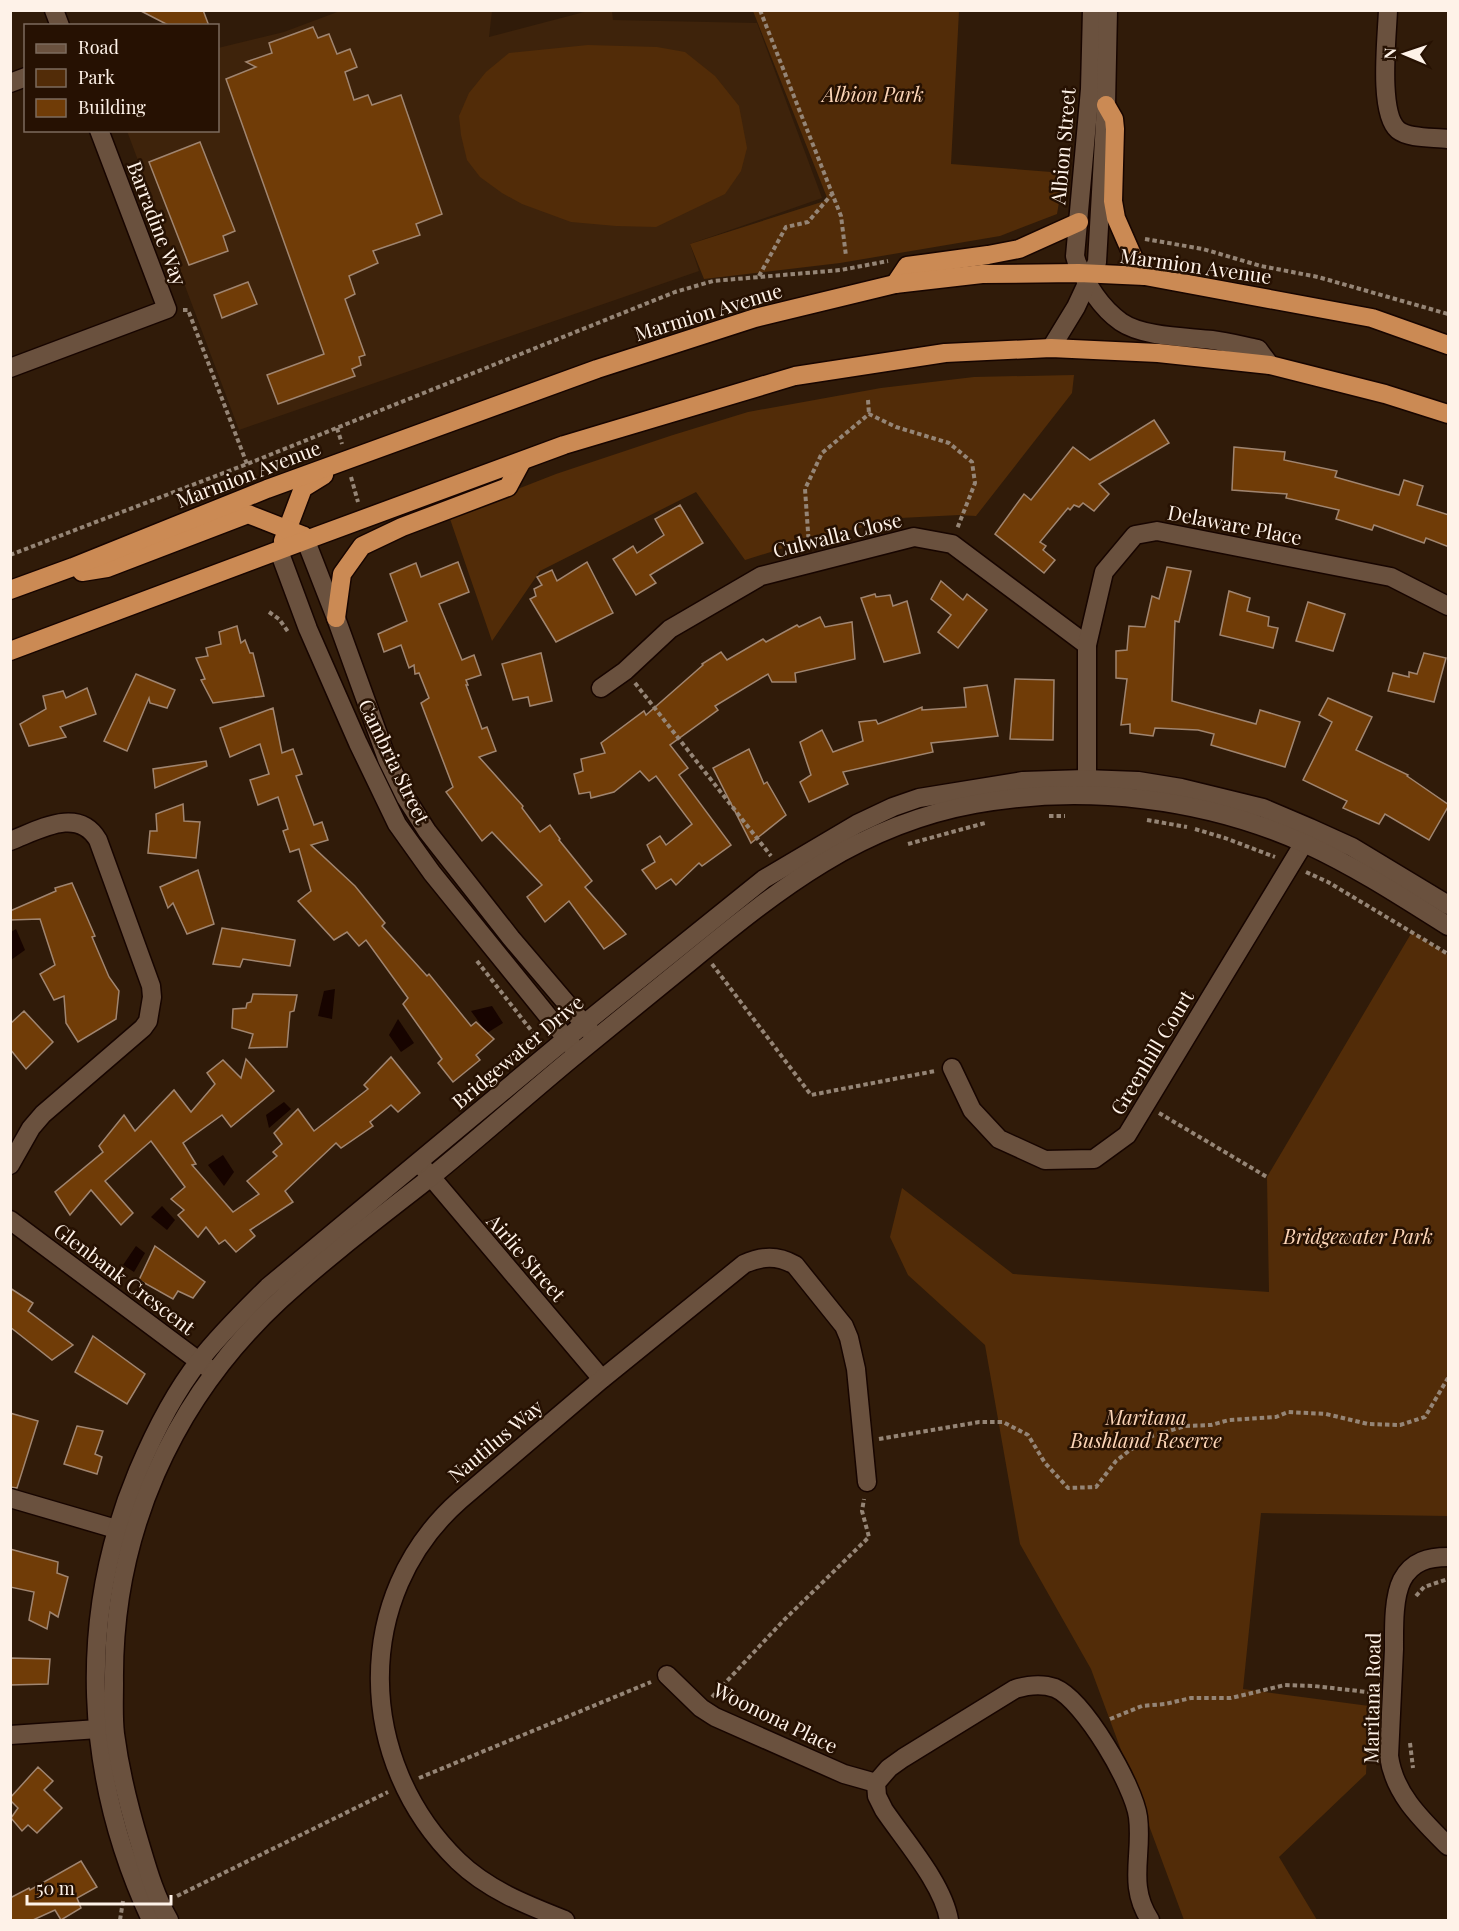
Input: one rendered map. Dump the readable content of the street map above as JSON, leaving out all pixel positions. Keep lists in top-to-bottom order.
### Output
{
  "streets": {
    "highway": ["Marmion Avenue"],
    "street": [
      "Albion Street",
      "Barradine Way",
      "Delaware Place",
      "Culwalla Close",
      "Cambria Street",
      "Bridgewater Drive",
      "Greenhill Court",
      "Airlie Street",
      "Glenbank Crescent",
      "Nautilus Way",
      "Maritana Road",
      "Woonona Place"
    ]
  },
  "crossings": [
    ["Albion Street", "Marmion Avenue"],
    ["Delaware Place", "Culwalla Close"],
    ["Delaware Place", "Bridgewater Drive"],
    ["Cambria Street", "Bridgewater Drive"],
    ["Bridgewater Drive", "Greenhill Court"],
    ["Bridgewater Drive", "Airlie Street"],
    ["Bridgewater Drive", "Glenbank Crescent"],
    ["Airlie Street", "Nautilus Way"]
  ],
  "parks": ["Albion Park", "Bridgewater Park", "Maritana Bushland Reserve"],
  "legend": ["Road", "Park", "Building"],
  "scale_bar": "50 m",
  "north": "left"
}
